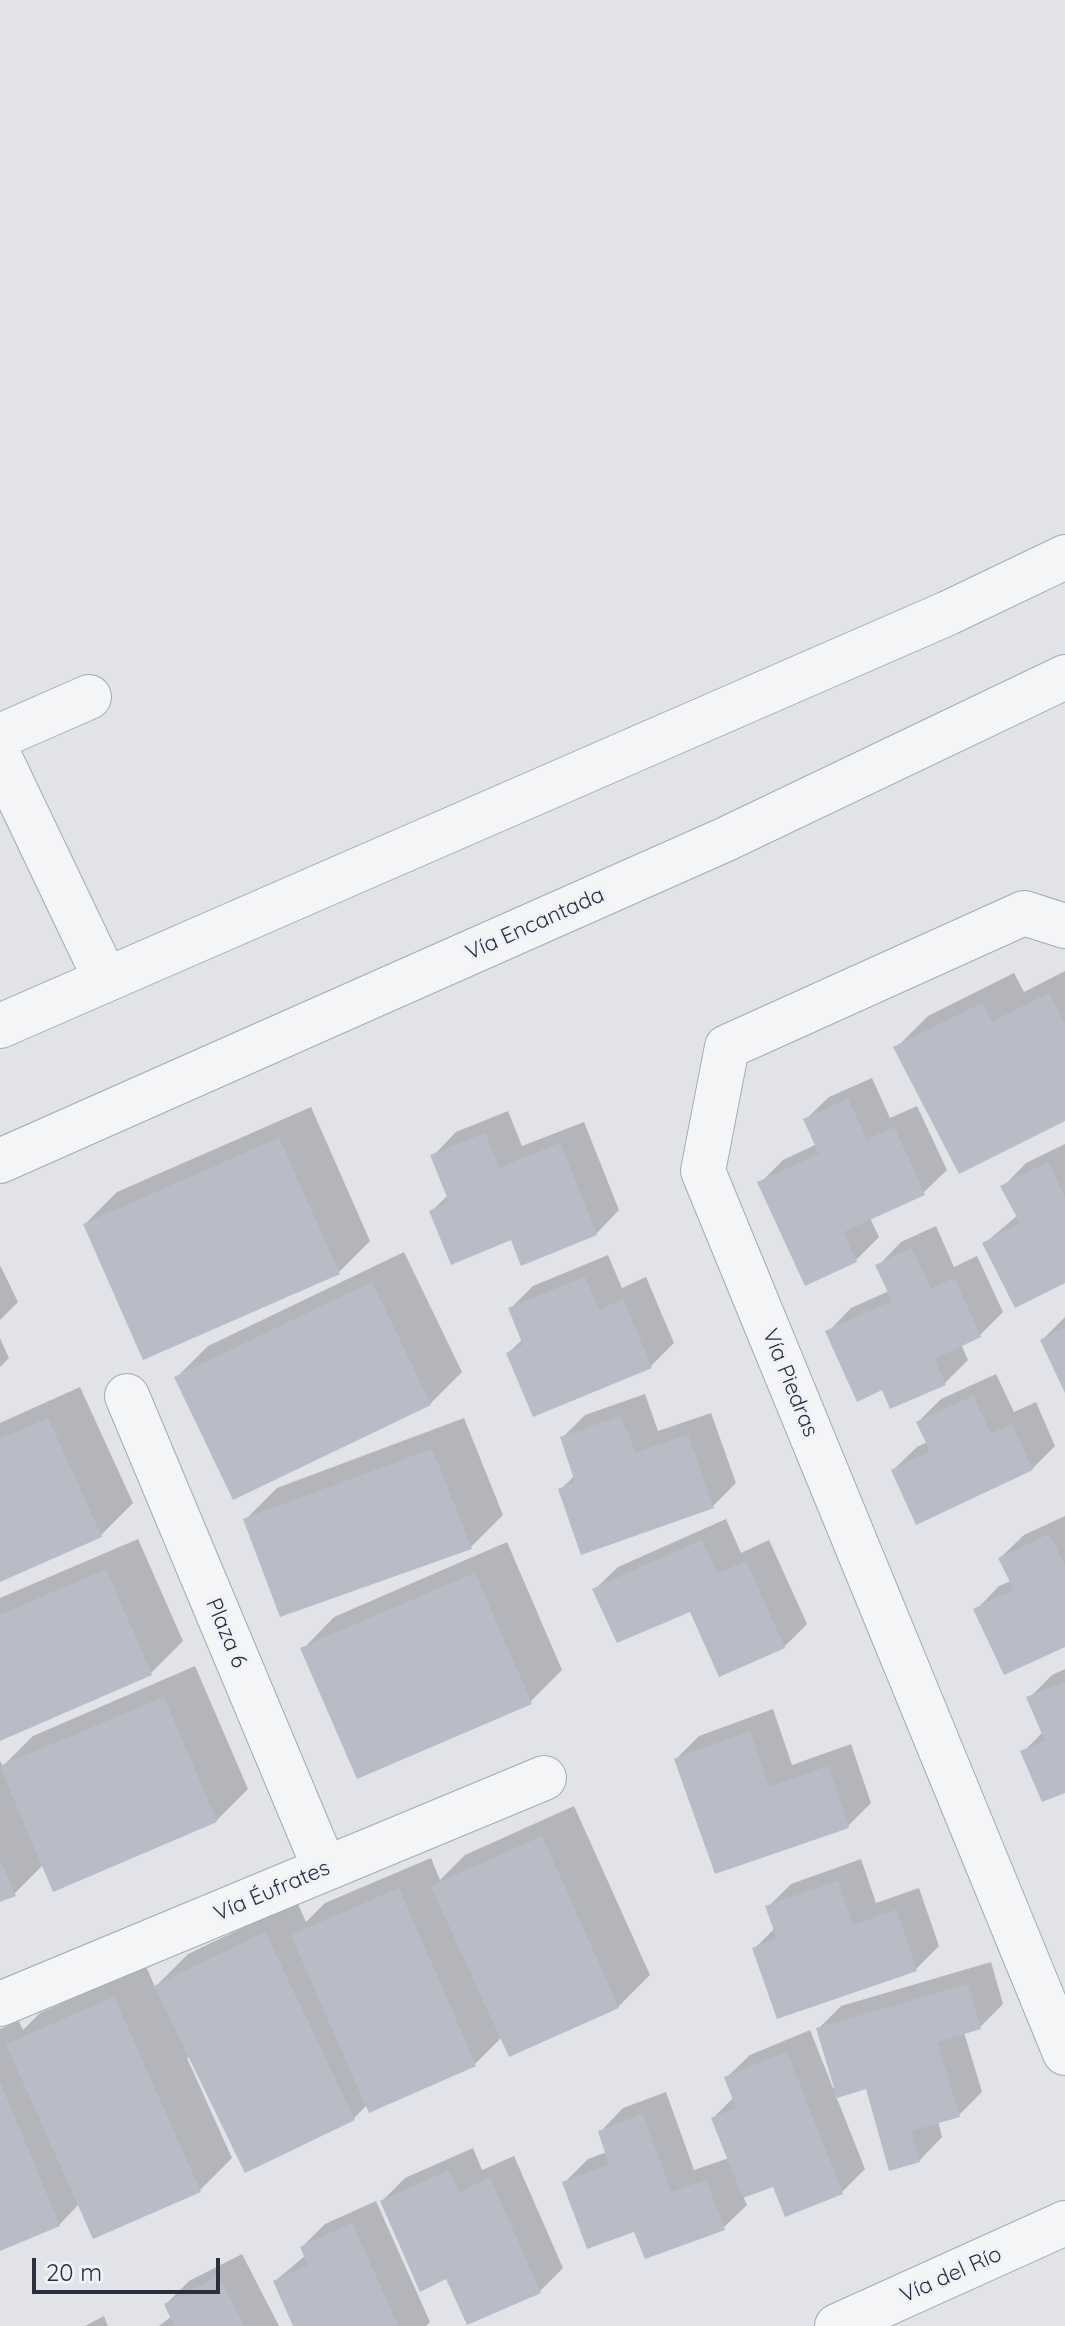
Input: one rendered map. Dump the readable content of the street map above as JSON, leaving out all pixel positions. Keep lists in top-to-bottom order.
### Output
{
  "streets": {
    "street": [
      "Vía Encantada",
      "Vía Piedras",
      "Plaza 6",
      "Vía Éufrates",
      "Vía del Río"
    ]
  },
  "crossings": [
    ["Plaza 6", "Vía Éufrates"]
  ],
  "scale_bar": "20 m"
}
